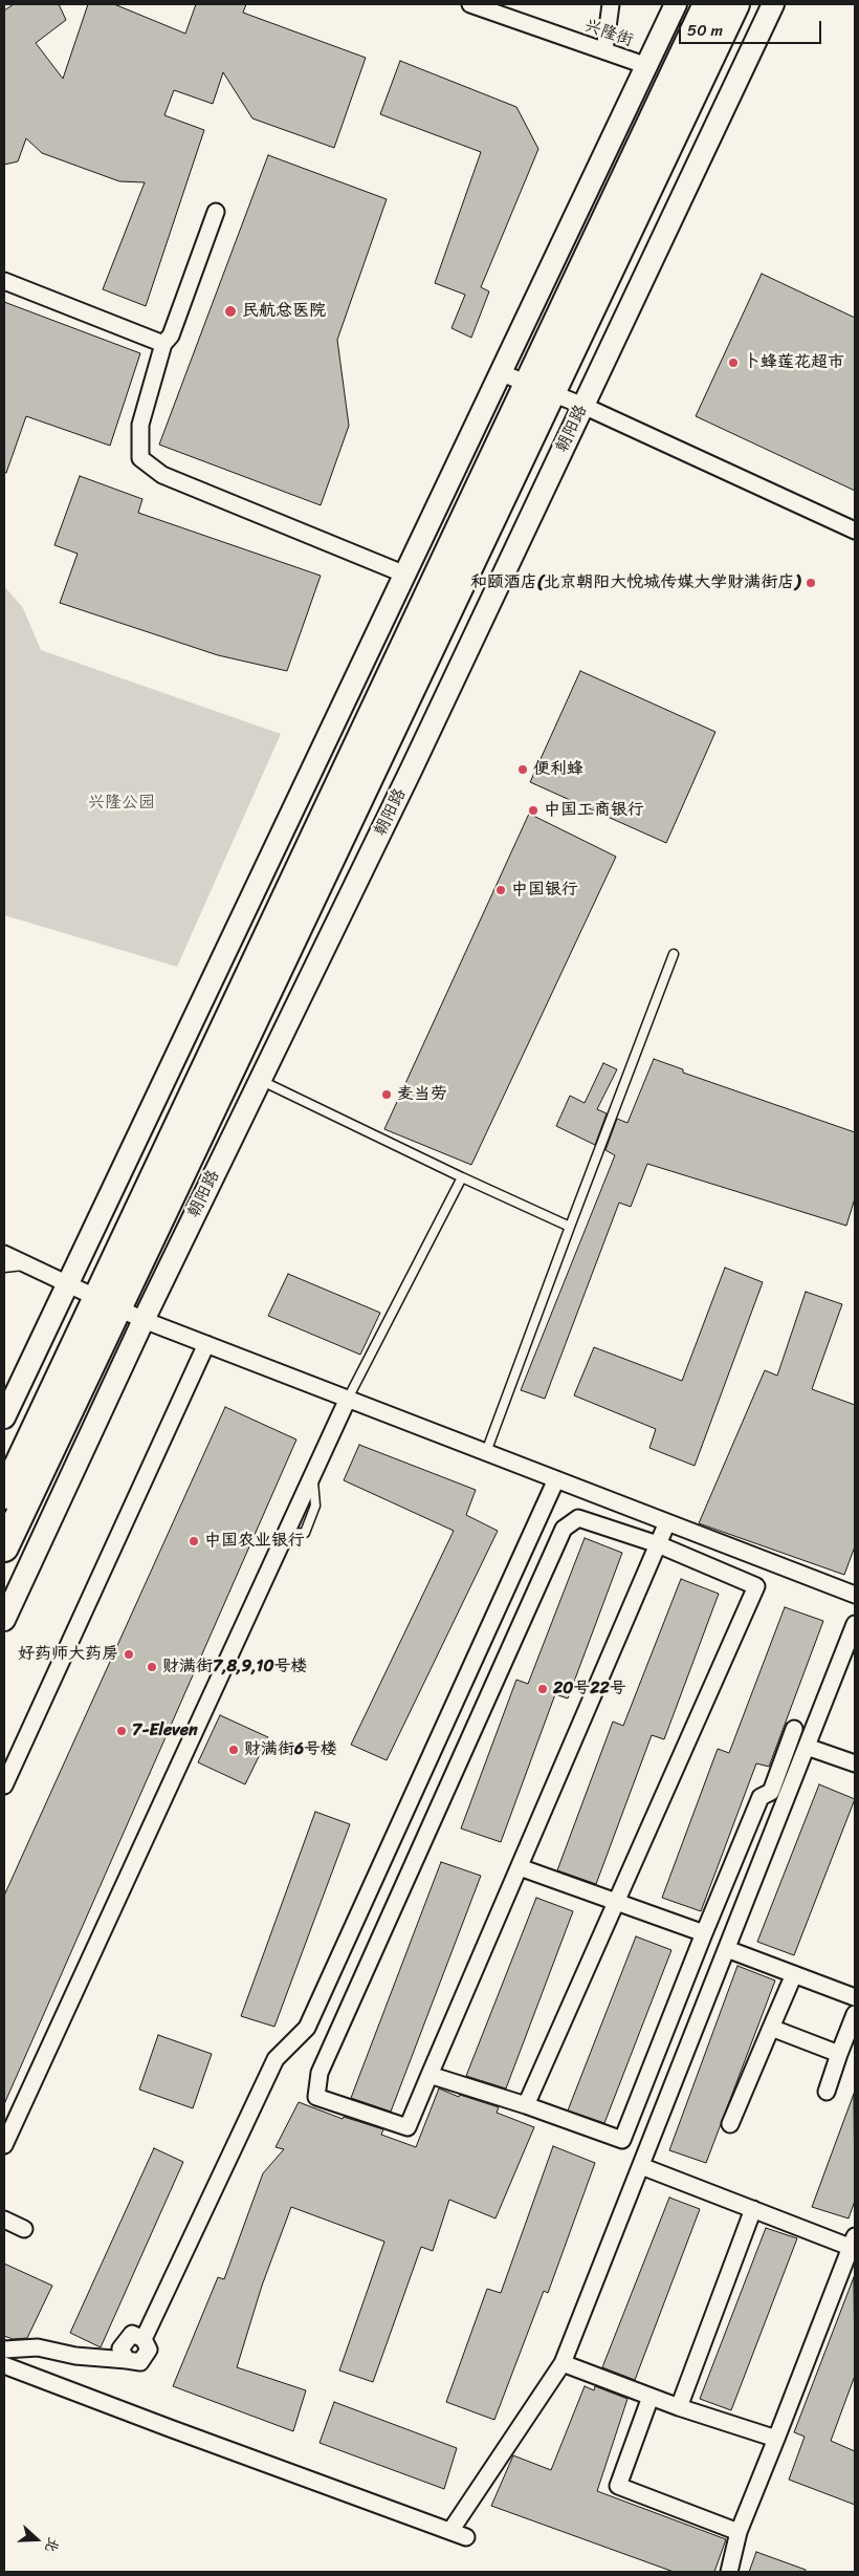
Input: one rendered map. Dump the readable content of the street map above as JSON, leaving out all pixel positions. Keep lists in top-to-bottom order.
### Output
{
  "streets": {
    "highway": ["朝阳路"],
    "street": ["兴隆街"]
  },
  "parks": ["兴隆公园"],
  "places": [
    "民航总医院",
    "卜蜂莲花超市",
    "和颐酒店(北京朝阳大悦城传媒大学财满街店)",
    "便利蜂",
    "中国工商银行",
    "中国银行",
    "麦当劳",
    "中国农业银行",
    "好药师大药房",
    "财满街7,8,9,10号楼",
    "20号22号",
    "7-Eleven",
    "财满街6号楼"
  ],
  "scale_bar": "50 m",
  "north": "right"
}
